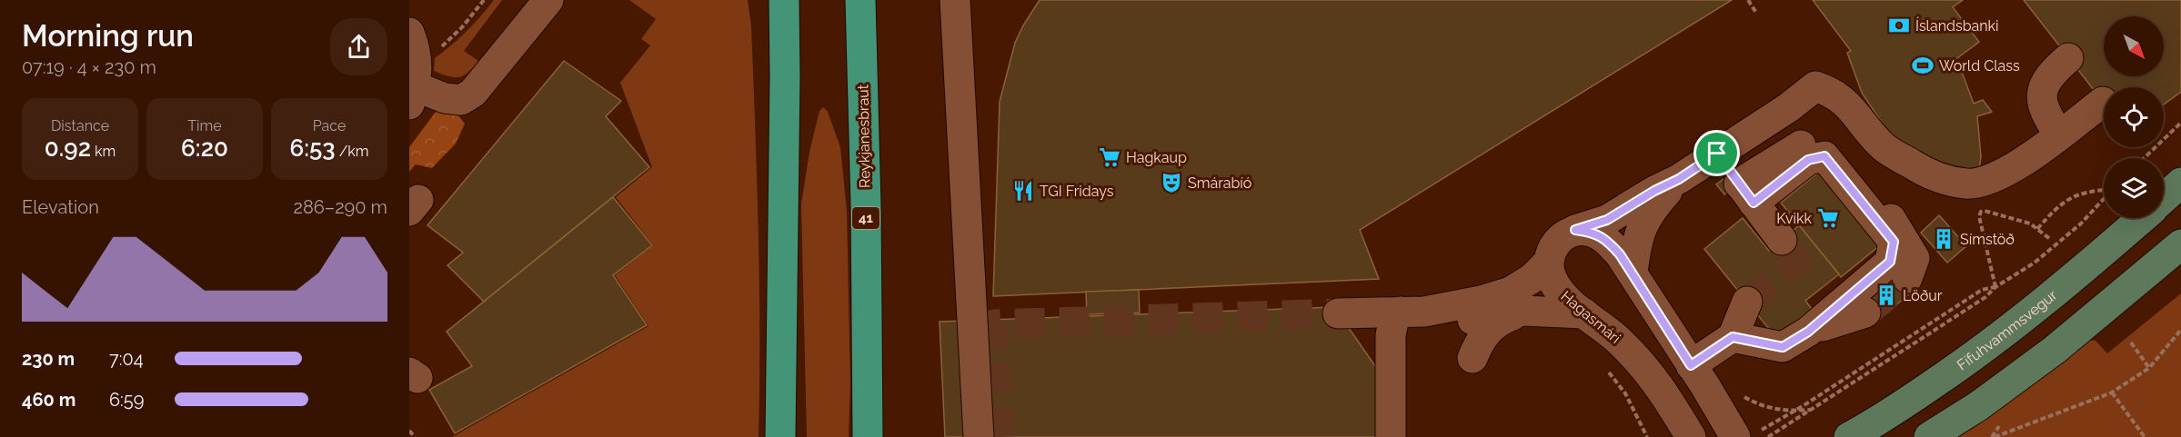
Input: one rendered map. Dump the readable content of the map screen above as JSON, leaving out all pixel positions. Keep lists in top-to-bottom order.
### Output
{
  "streets": {
    "highway": ["Reykjanesbraut", "41"],
    "main road": ["Fífuhvammsvegur"],
    "street": ["Hagasmári"]
  },
  "places": {
    "bank": ["Íslandsbanki"],
    "sports": ["World Class"],
    "supermarket": ["Hagkaup", "Kvikk"],
    "theatre": ["Smárabíó"],
    "restaurant": ["TGI Fridays"],
    "building": ["Símstöð", "Löður"]
  },
  "north": "bottom right",
  "page": {
    "heading": ["Morning run", "07:19 · 4 × 230 m"],
    "stats": [
      ["Distance", "0.92 km"],
      ["Time", "6:20"],
      ["Pace", "6:53 /km"]
    ],
    "chart": ["Elevation", "286–290 m"],
    "list": [
      {
        "name": "230 m",
        "note": "7:04"
      },
      {
        "name": "460 m",
        "note": "6:59"
      }
    ]
  }
}
